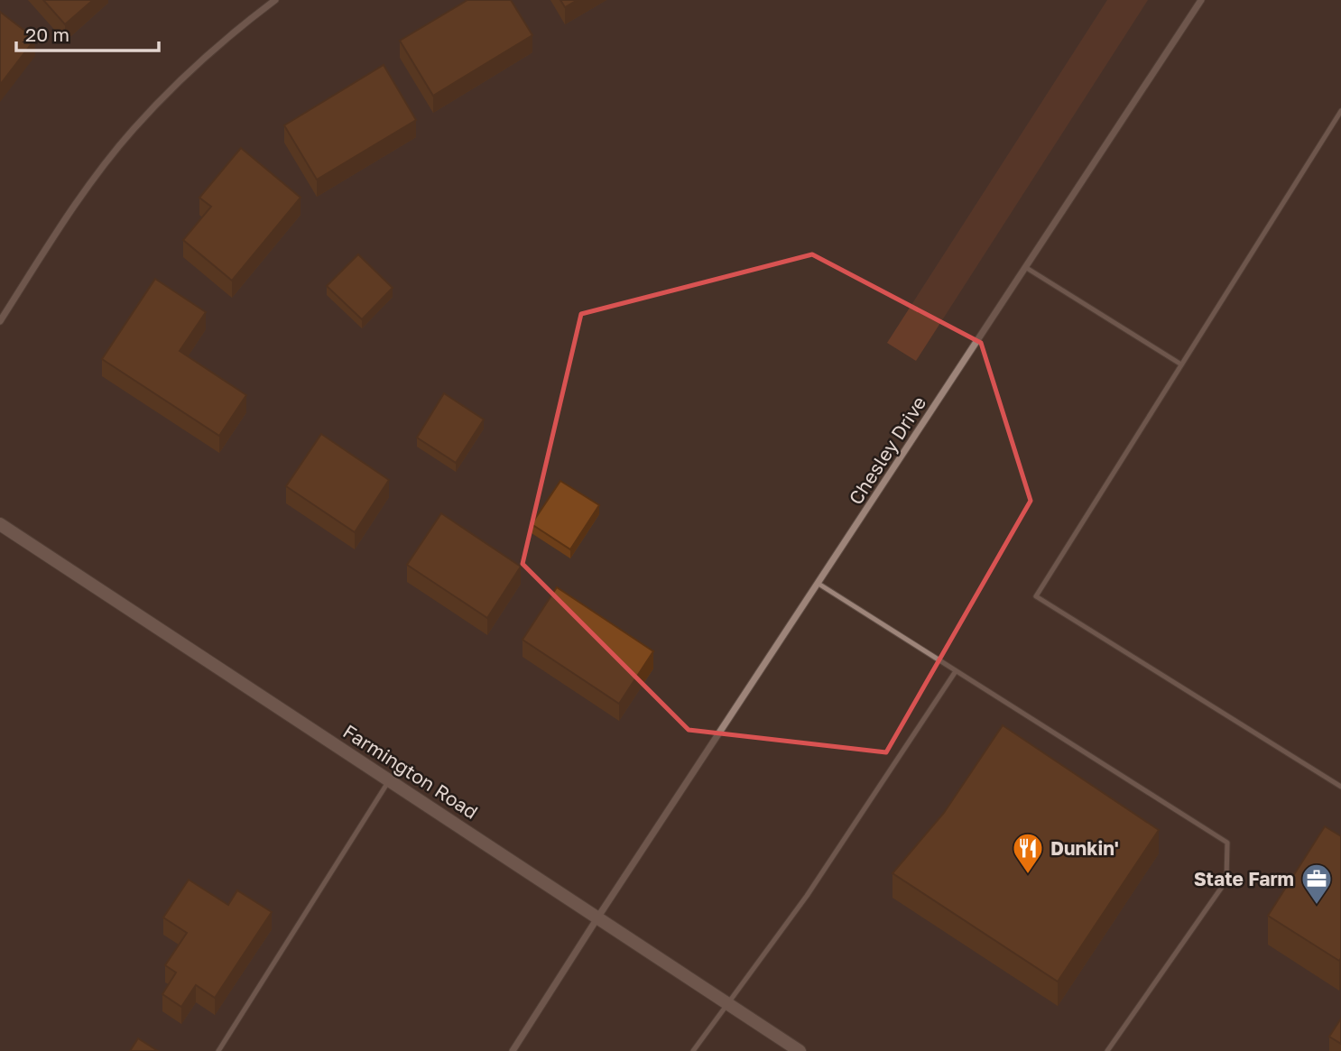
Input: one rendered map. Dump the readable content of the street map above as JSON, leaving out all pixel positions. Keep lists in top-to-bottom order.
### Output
{
  "streets": {
    "main road": ["Farmington Road"],
    "street": ["Chesley Drive"]
  },
  "crossings": [
    ["Chesley Drive", "Farmington Road"]
  ],
  "places": {
    "restaurant": ["Dunkin'"],
    "office": ["State Farm"]
  },
  "scale_bar": "20 m"
}
